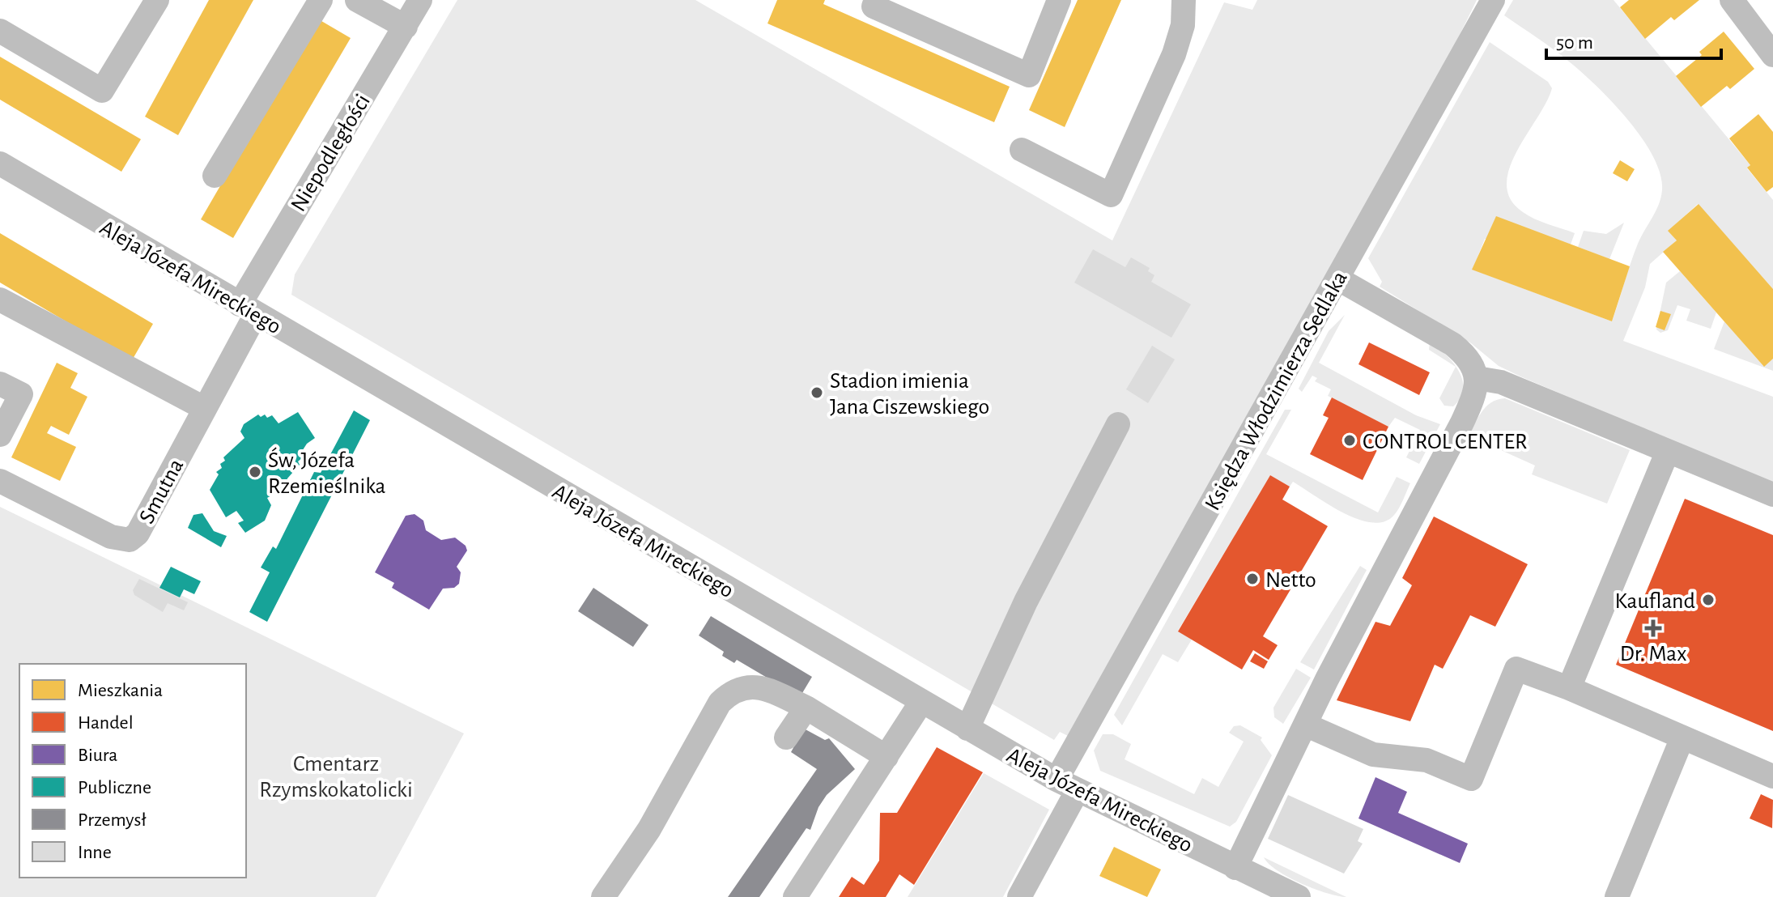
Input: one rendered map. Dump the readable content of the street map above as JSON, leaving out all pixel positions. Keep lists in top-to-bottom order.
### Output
{
  "streets": {
    "street": [
      "Niepodległości",
      "Aleja Józefa Mireckiego",
      "Księdza Włodzimierza Sedlaka",
      "Smutna"
    ]
  },
  "crossings": [
    ["Niepodległości", "Aleja Józefa Mireckiego"],
    ["Niepodległości", "Smutna"],
    ["Aleja Józefa Mireckiego", "Księdza Włodzimierza Sedlaka"],
    ["Aleja Józefa Mireckiego", "Smutna"]
  ],
  "parks": ["Cmentarz Rzymskokatolicki"],
  "places": {
    "other": [
      "Stadion imienia Jana Ciszewskiego",
      "CONTROL CENTER",
      "Św, Józefa Rzemieślnika",
      "Netto",
      "Kaufland"
    ],
    "health": ["Dr. Max"]
  },
  "legend": [
    "Mieszkania",
    "Handel",
    "Biura",
    "Publiczne",
    "Przemysł",
    "Inne"
  ],
  "scale_bar": "50 m"
}
